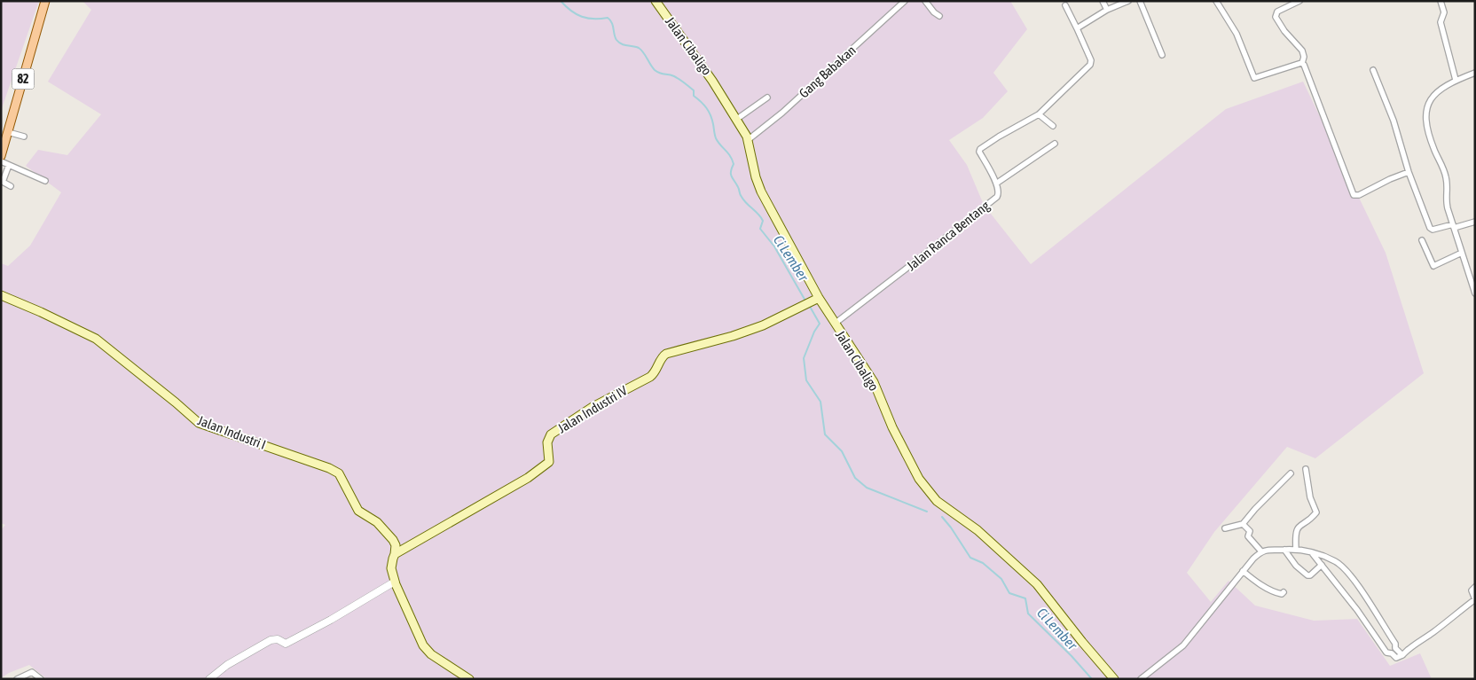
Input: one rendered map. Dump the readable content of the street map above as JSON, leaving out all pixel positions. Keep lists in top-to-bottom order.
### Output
{
  "streets": {
    "main road": [
      "Jalan Cibaligo",
      "82",
      "Jalan Industri IV",
      "Jalan Industri I"
    ],
    "street": ["Gang Babakan", "Jalan Ranca Bentang"]
  },
  "crossings": [
    ["Jalan Cibaligo", "Gang Babakan"],
    ["Jalan Cibaligo", "Jalan Ranca Bentang"],
    ["Jalan Cibaligo", "Jalan Industri IV"],
    ["Jalan Industri IV", "Jalan Industri I"]
  ],
  "water": ["Ci Lember"]
}
